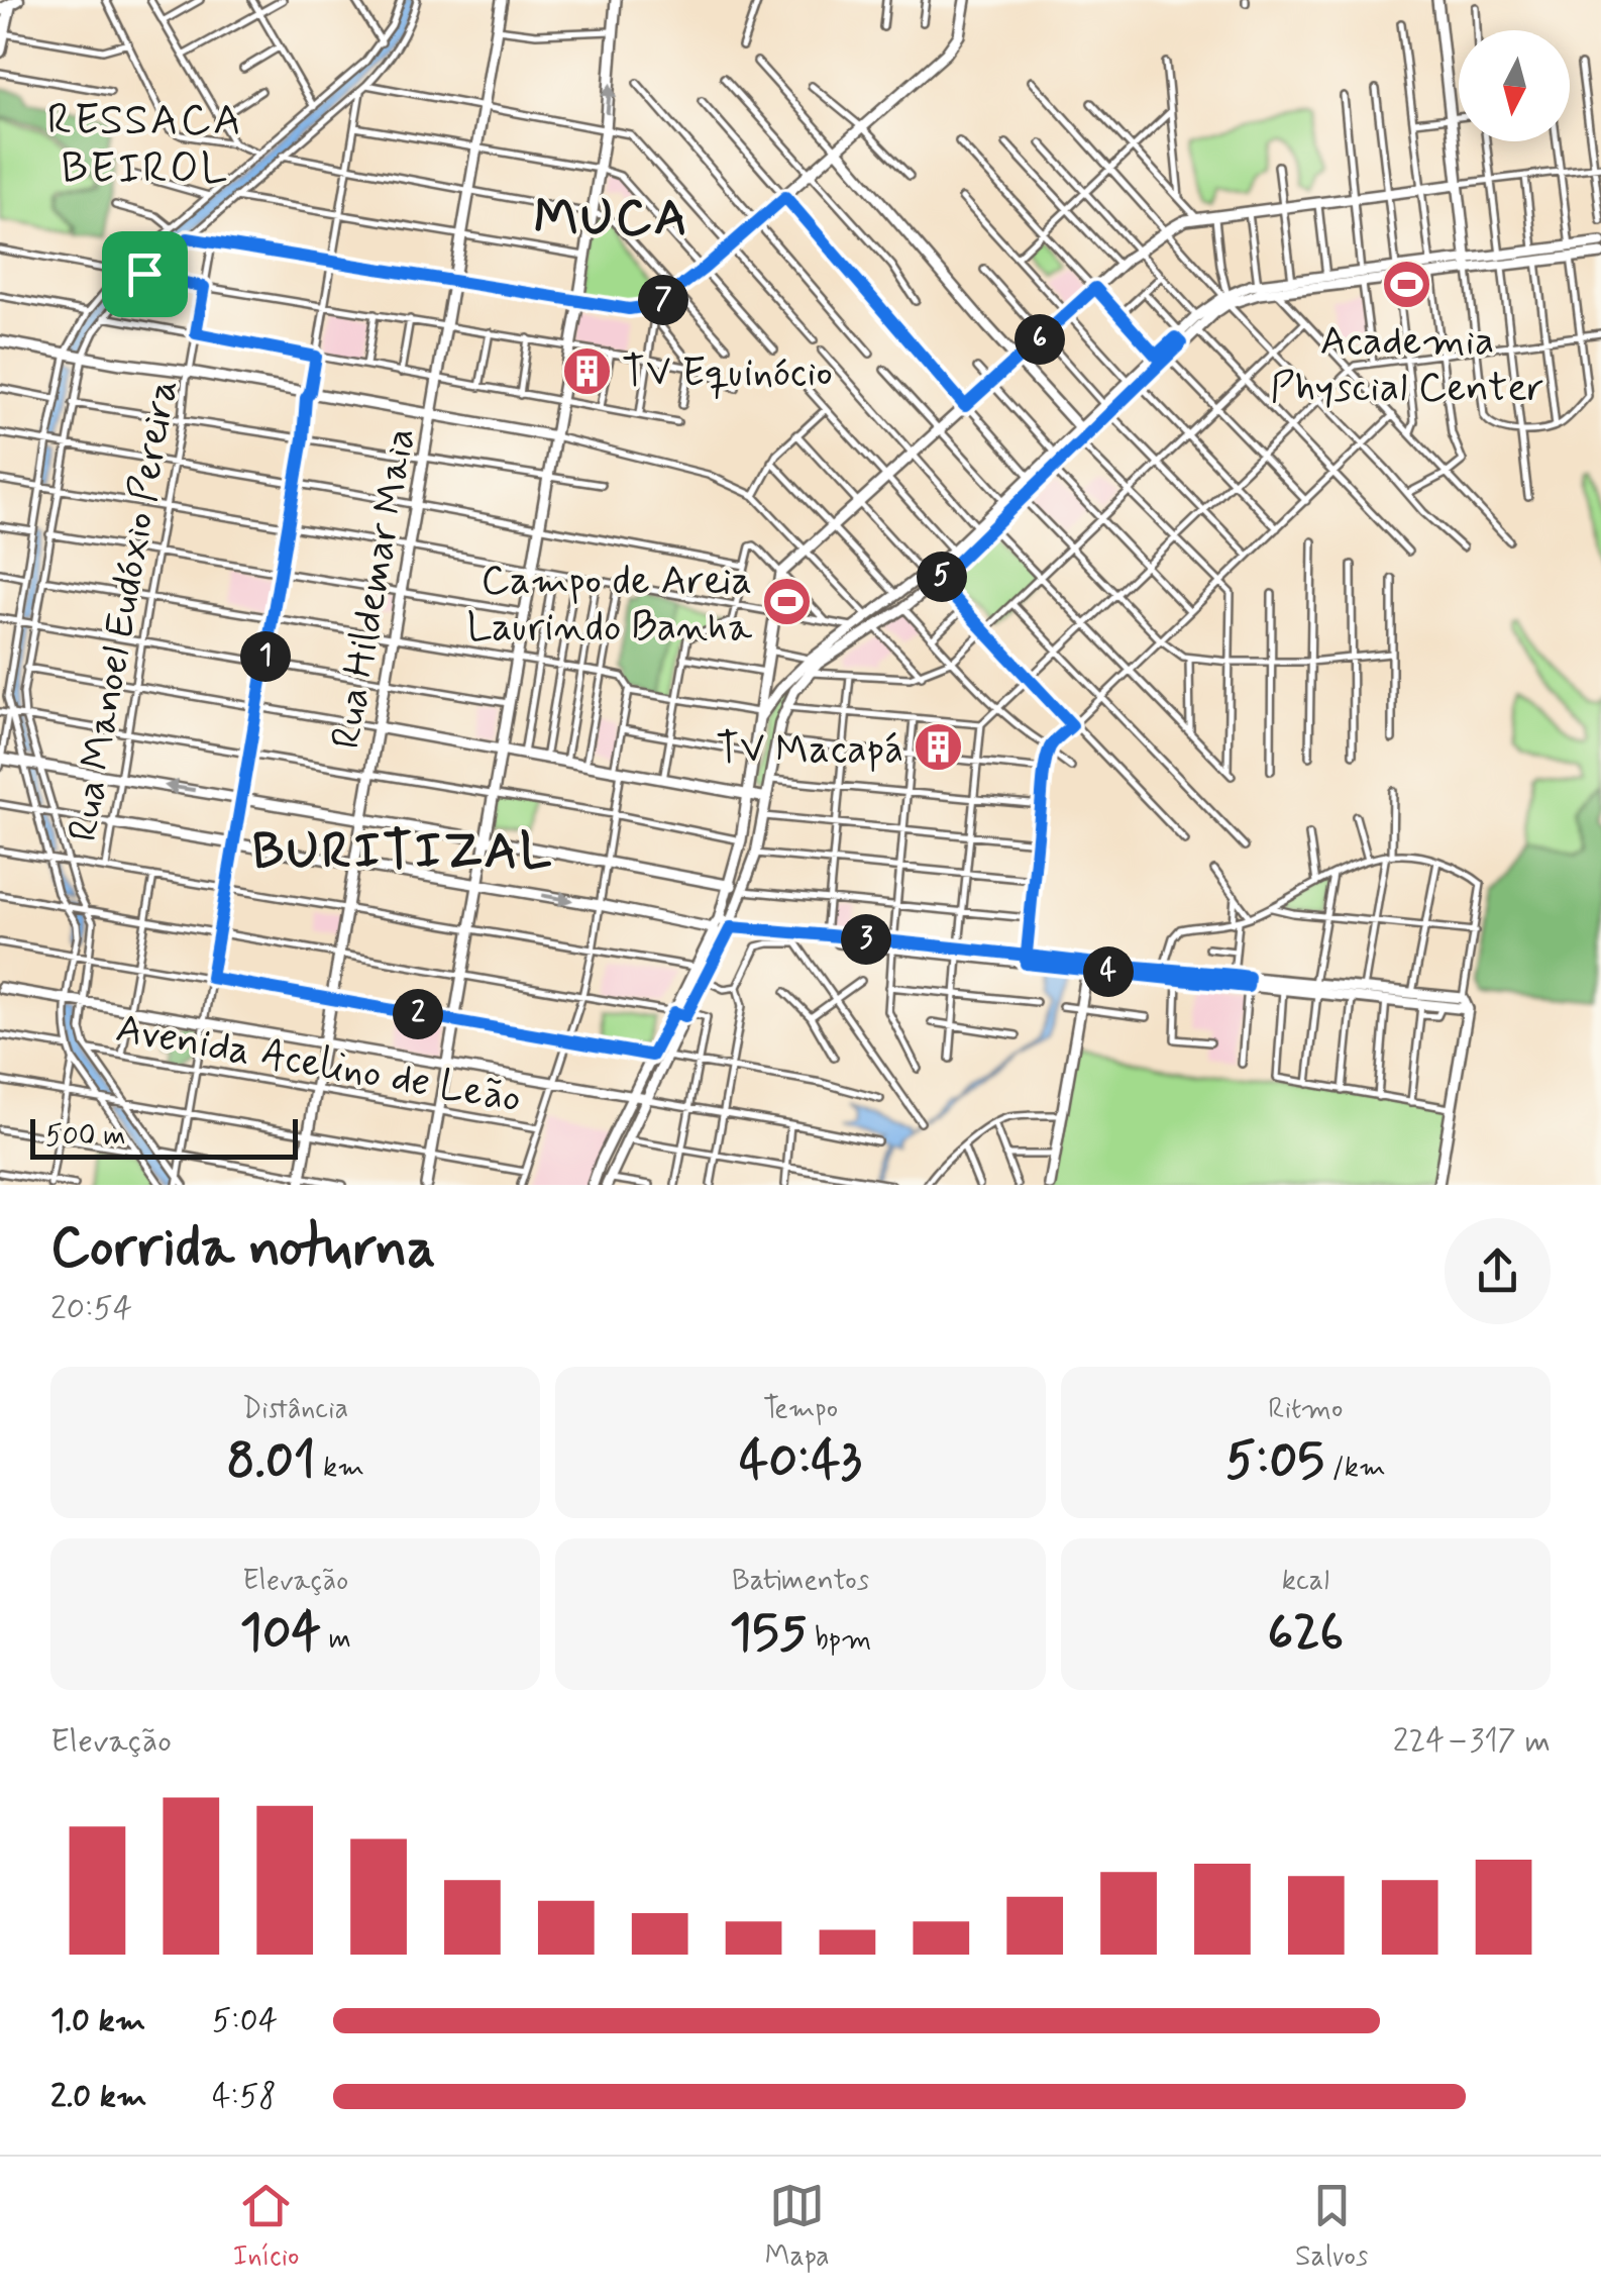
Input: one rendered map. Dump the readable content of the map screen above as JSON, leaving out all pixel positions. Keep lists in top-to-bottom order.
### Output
{
  "streets": {
    "main road": ["Rua Hildemar Maia"],
    "street": ["Rua Manoel Eudóxio Pereira", "Avenida Acelino de Leão"]
  },
  "crossings": [
    ["Rua Hildemar Maia", "Avenida Acelino de Leão"]
  ],
  "districts": ["RESSACA BEIROL", "MUCA", "BURITIZAL"],
  "places": {
    "sports": ["Academia Physcial Center", "Campo de Areia Laurindo Banha"],
    "building": ["TV Equinócio", "TV Macapá"]
  },
  "scale_bar": "500 m",
  "north": "bottom",
  "page": {
    "pins": [
      "7",
      "6",
      "5",
      "1",
      "3",
      "4",
      "2"
    ],
    "scale": "500 m",
    "heading": ["Corrida noturna", "20:54"],
    "stats": [
      ["Distância", "8.01 km"],
      ["Tempo", "40:43"],
      ["Ritmo", "5:05 /km"],
      ["Elevação", "104 m"],
      ["Batimentos", "155 bpm"],
      ["kcal", "626"]
    ],
    "chart": ["Elevação", "224–317 m"],
    "list": [
      {
        "name": "1.0 km",
        "note": "5:04"
      },
      {
        "name": "2.0 km",
        "note": "4:58"
      }
    ],
    "tabs": ["Início", "Mapa", "Salvos"]
  }
}
